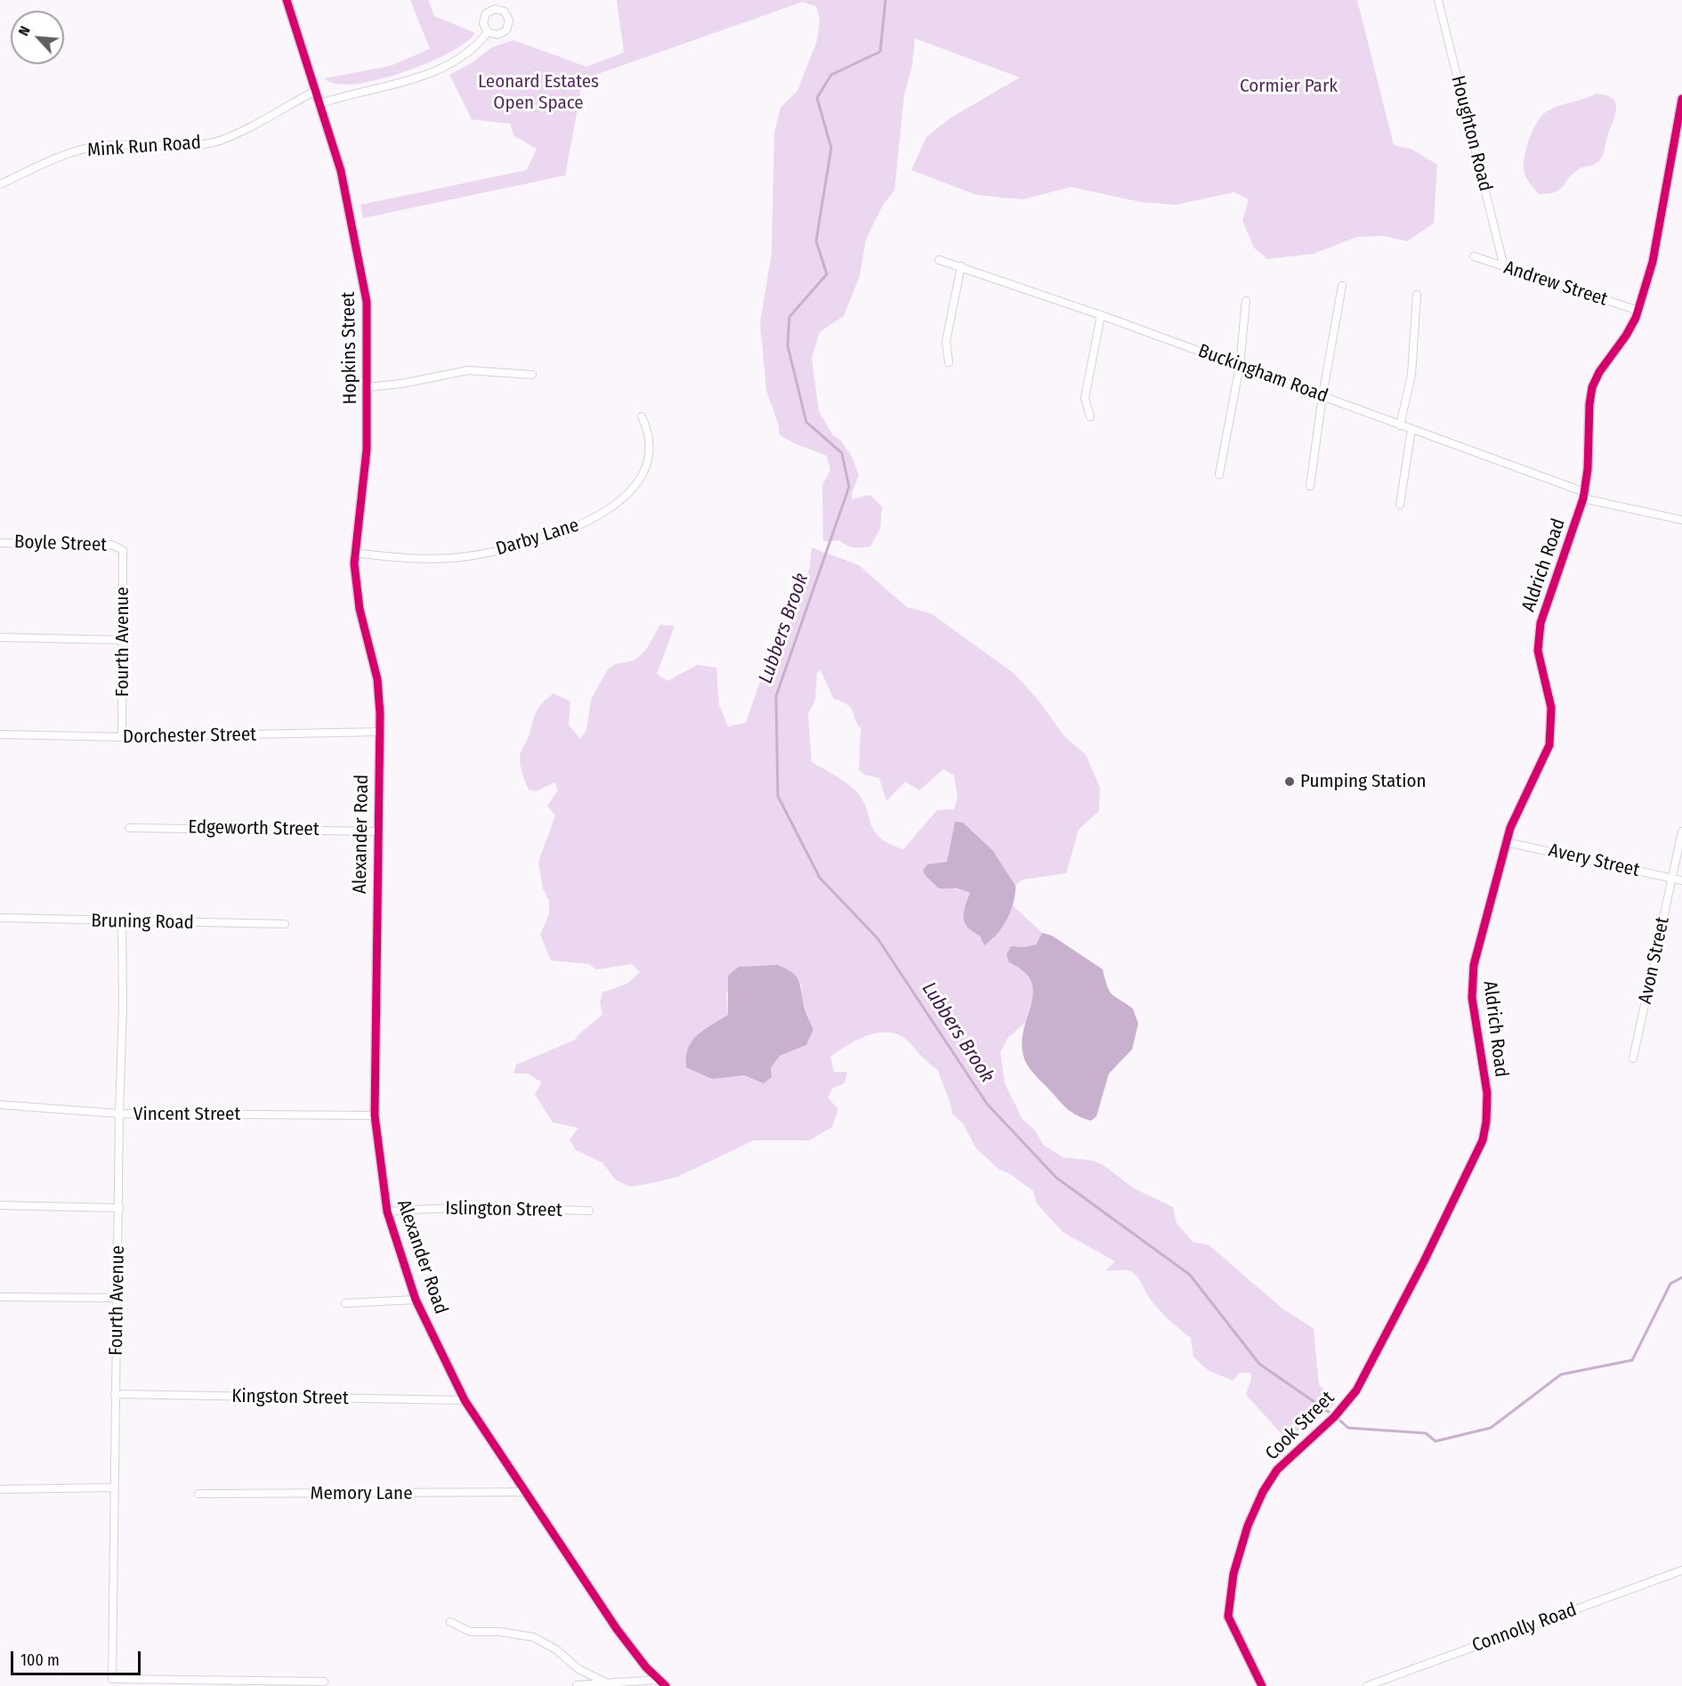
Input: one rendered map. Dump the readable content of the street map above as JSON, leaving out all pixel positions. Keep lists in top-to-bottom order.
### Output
{
  "streets": {
    "street": [
      "Houghton Road",
      "Mink Run Road",
      "Andrew Street",
      "Hopkins Street",
      "Buckingham Road",
      "Darby Lane",
      "Boyle Street",
      "Aldrich Road",
      "Fourth Avenue",
      "Dorchester Street",
      "Edgeworth Street",
      "Alexander Road",
      "Avery Street",
      "Bruning Road",
      "Avon Street",
      "Vincent Street",
      "Islington Street",
      "Kingston Street",
      "Cook Street",
      "Memory Lane",
      "Connolly Road"
    ]
  },
  "crossings": [
    ["Houghton Road", "Andrew Street"],
    ["Mink Run Road", "Hopkins Street"],
    ["Andrew Street", "Aldrich Road"],
    ["Hopkins Street", "Darby Lane"],
    ["Hopkins Street", "Alexander Road"],
    ["Buckingham Road", "Aldrich Road"],
    ["Boyle Street", "Fourth Avenue"],
    ["Aldrich Road", "Avery Street"],
    ["Aldrich Road", "Cook Street"],
    ["Fourth Avenue", "Dorchester Street"],
    ["Fourth Avenue", "Bruning Road"],
    ["Fourth Avenue", "Vincent Street"],
    ["Fourth Avenue", "Kingston Street"],
    ["Dorchester Street", "Alexander Road"],
    ["Edgeworth Street", "Alexander Road"],
    ["Alexander Road", "Vincent Street"],
    ["Alexander Road", "Islington Street"],
    ["Alexander Road", "Kingston Street"],
    ["Alexander Road", "Memory Lane"],
    ["Avery Street", "Avon Street"]
  ],
  "water": ["Lubbers Brook"],
  "parks": ["Leonard Estates Open Space", "Cormier Park"],
  "places": ["Pumping Station"],
  "scale_bar": "100 m",
  "north": "top left"
}
